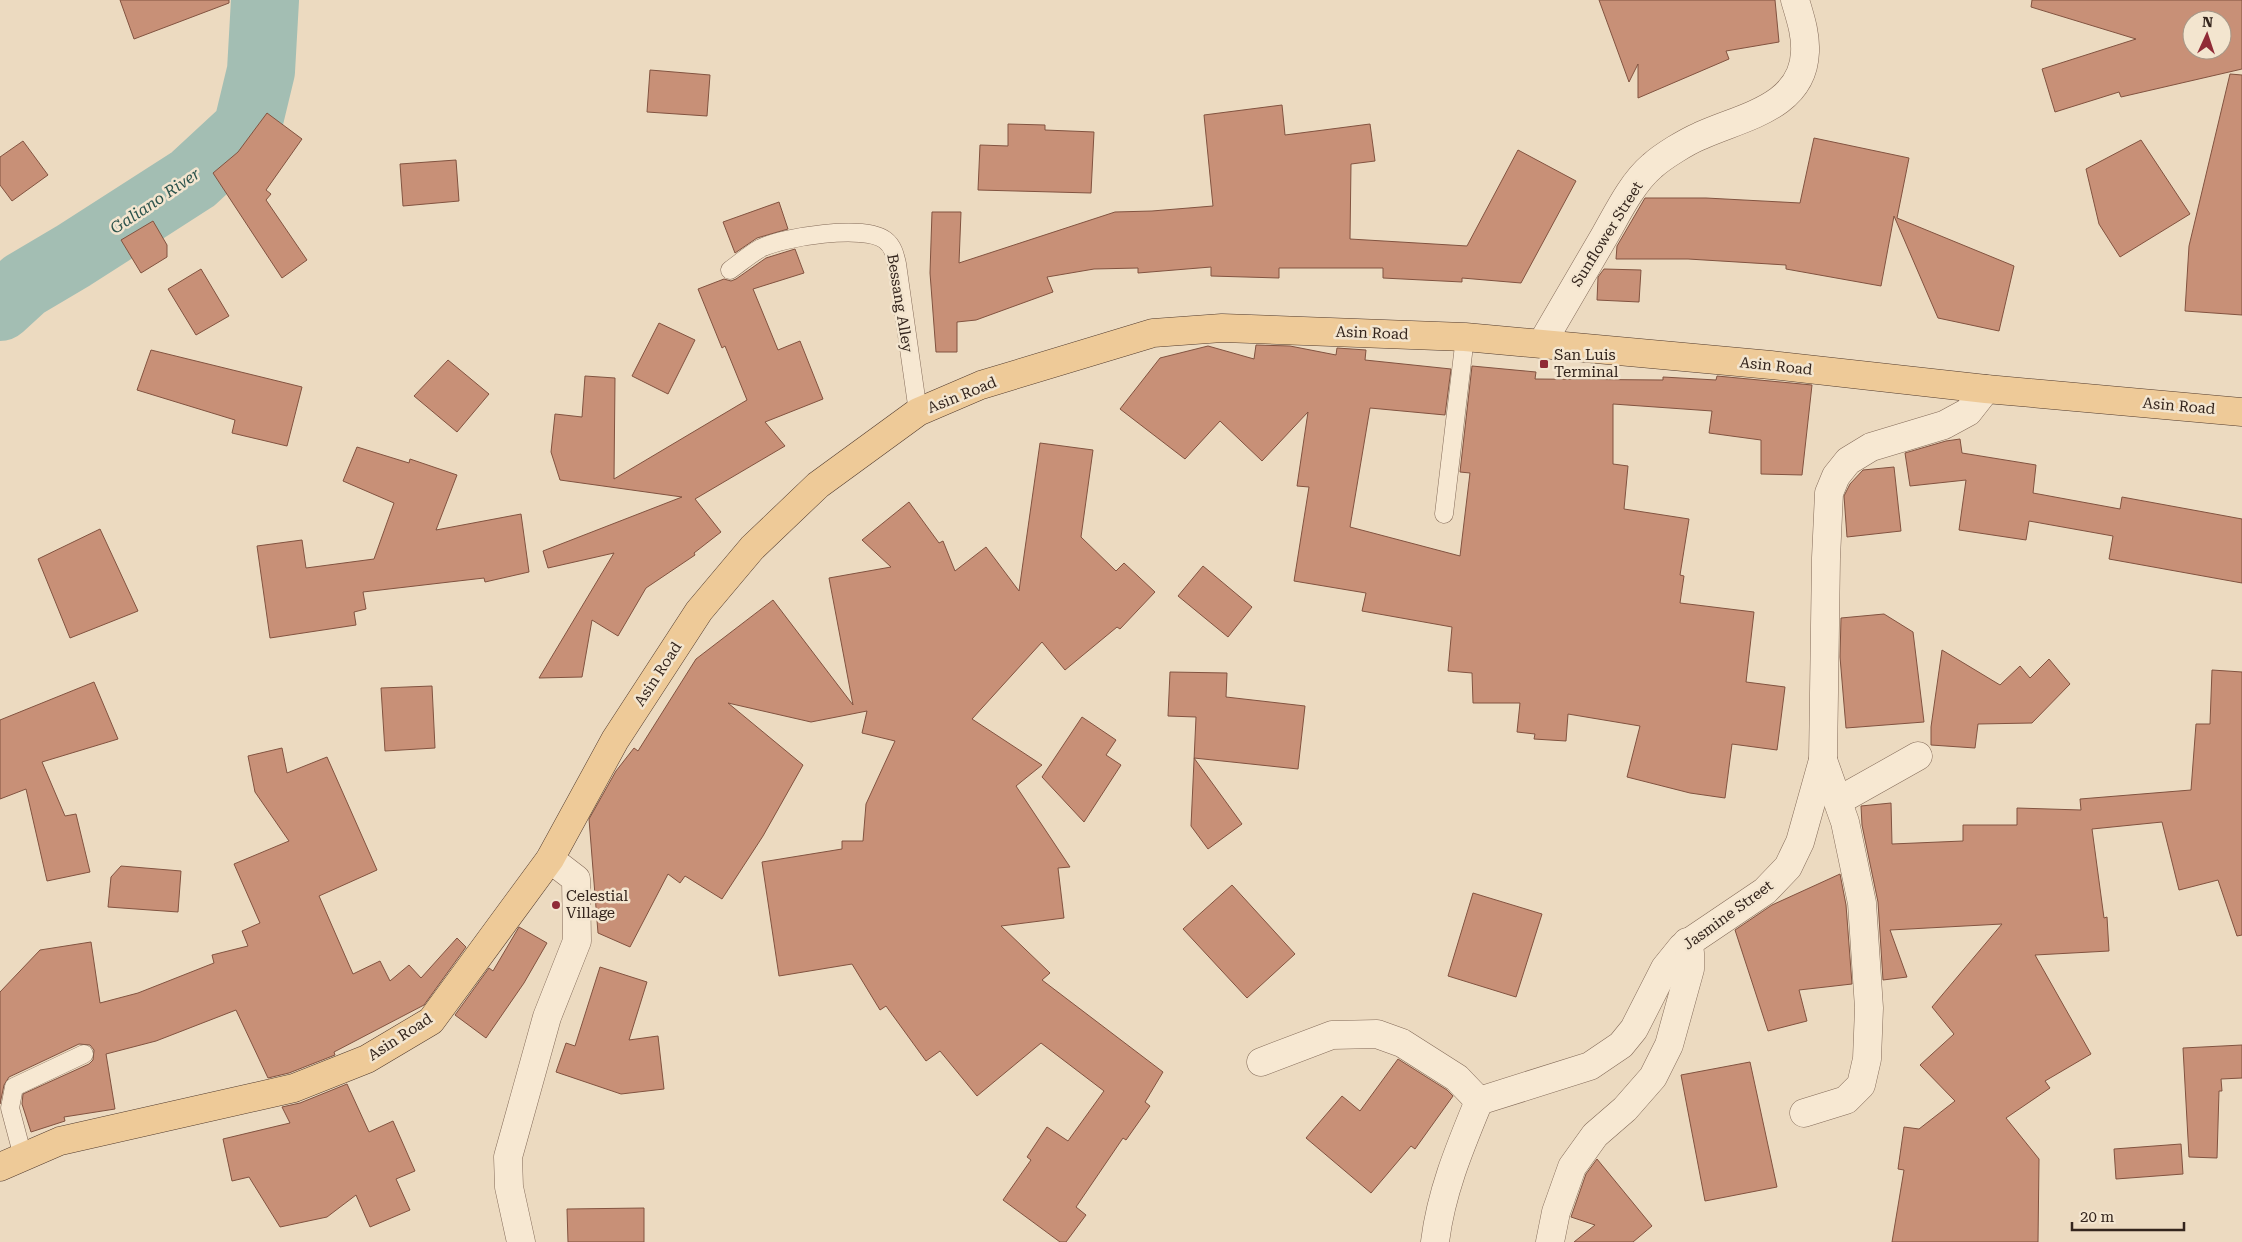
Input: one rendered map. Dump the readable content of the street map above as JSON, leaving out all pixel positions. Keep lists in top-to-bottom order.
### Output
{
  "streets": {
    "main road": ["Asin Road"],
    "street": ["Sunflower Street", "Jasmine Street"],
    "lane": ["Bessang Alley"]
  },
  "crossings": [
    ["Sunflower Street", "Asin Road"],
    ["Bessang Alley", "Asin Road"],
    ["Asin Road", "Jasmine Street"]
  ],
  "water": ["Galiano River"],
  "places": {
    "transit": ["San Luis Terminal"],
    "other": ["Celestial Village"]
  },
  "scale_bar": "20 m",
  "north": "top"
}
